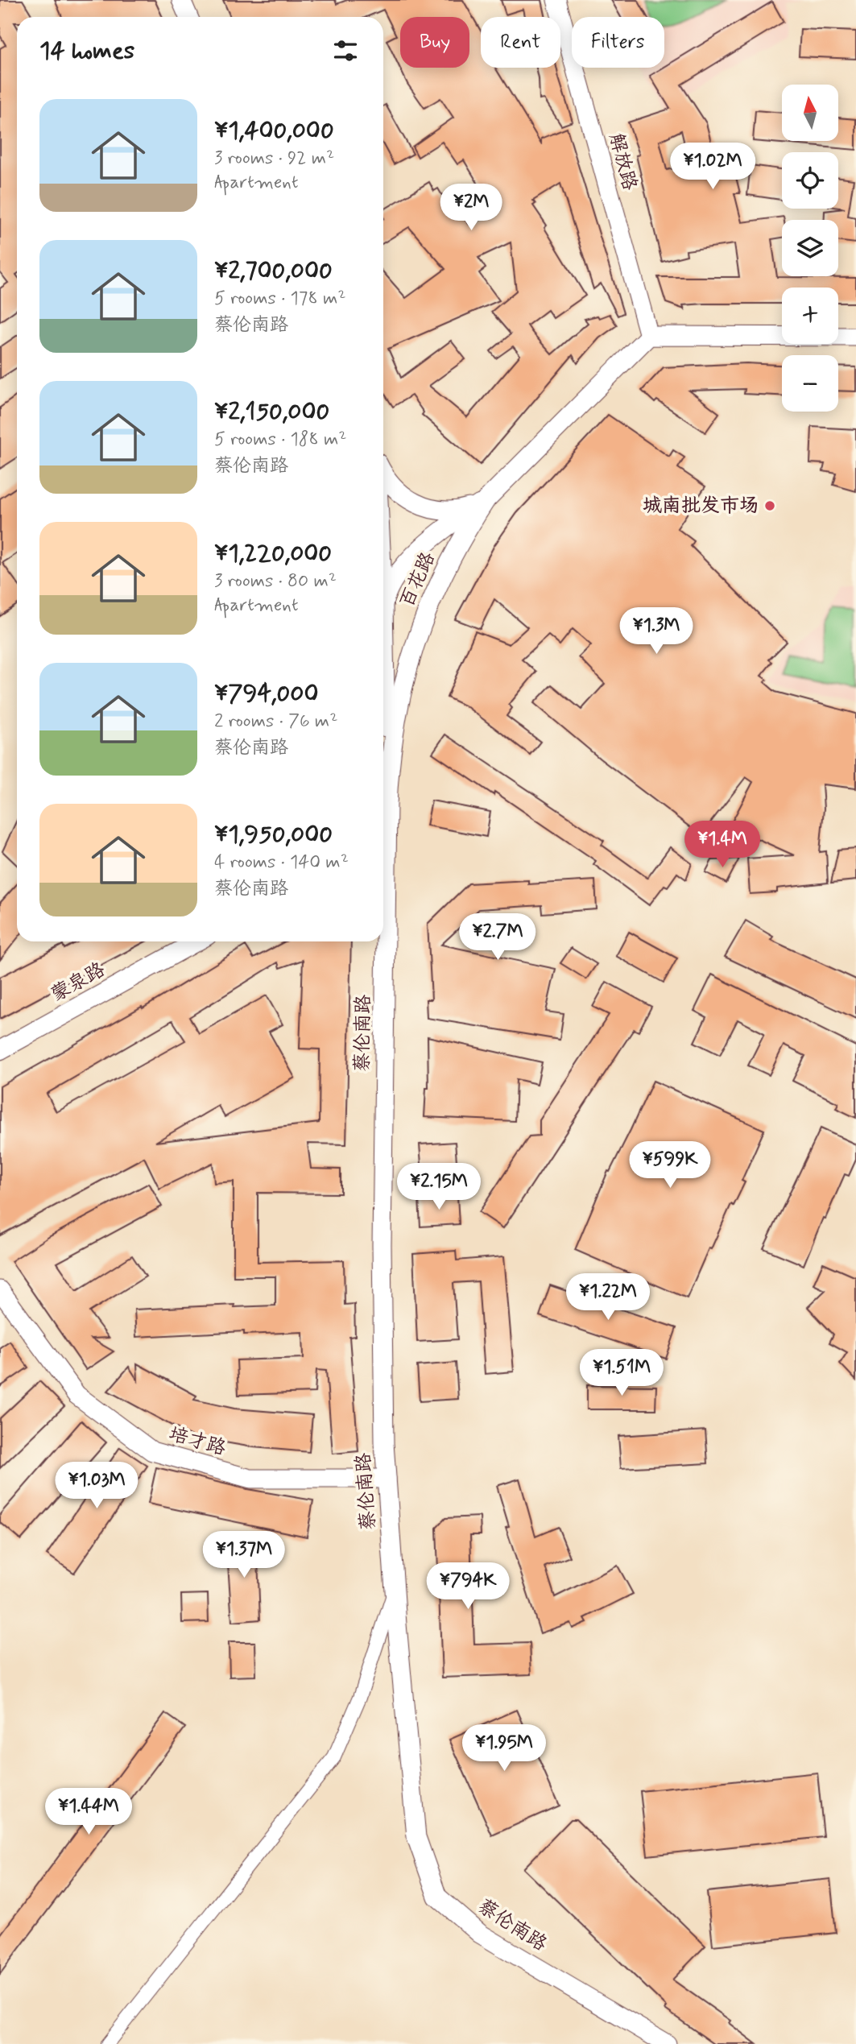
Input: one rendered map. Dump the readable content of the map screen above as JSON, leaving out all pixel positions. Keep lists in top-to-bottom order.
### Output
{
  "streets": {
    "street": [
      "解放路",
      "百花路",
      "蒙泉路",
      "蔡伦南路",
      "培才路"
    ]
  },
  "crossings": [
    ["解放路", "百花路"],
    ["百花路", "蔡伦南路"],
    ["蔡伦南路", "培才路"]
  ],
  "places": ["城南批发市场"],
  "north": "top",
  "page": {
    "chip": ["Buy", "Rent", "Filters"],
    "heading": "14 homes",
    "map_buttons": ["+", "−"],
    "list": [
      {
        "name": "¥1,400,000",
        "note": "3 rooms · 92 m² · Apartment"
      },
      {
        "name": "¥2,700,000",
        "note": "5 rooms · 178 m² · 蔡伦南路"
      },
      {
        "name": "¥2,150,000",
        "note": "5 rooms · 188 m² · 蔡伦南路"
      },
      {
        "name": "¥1,220,000",
        "note": "3 rooms · 80 m² · Apartment"
      },
      {
        "name": "¥794,000",
        "note": "2 rooms · 76 m² · 蔡伦南路"
      },
      {
        "name": "¥1,950,000",
        "note": "4 rooms · 140 m² · 蔡伦南路"
      }
    ],
    "price": [
      "¥1.02M",
      "¥2M",
      "¥1.3M",
      "¥1.4M",
      "¥2.7M",
      "¥599K",
      "¥2.15M",
      "¥1.22M",
      "¥1.51M",
      "¥1.03M",
      "¥1.37M",
      "¥794K",
      "¥1.95M",
      "¥1.44M"
    ]
  }
}
